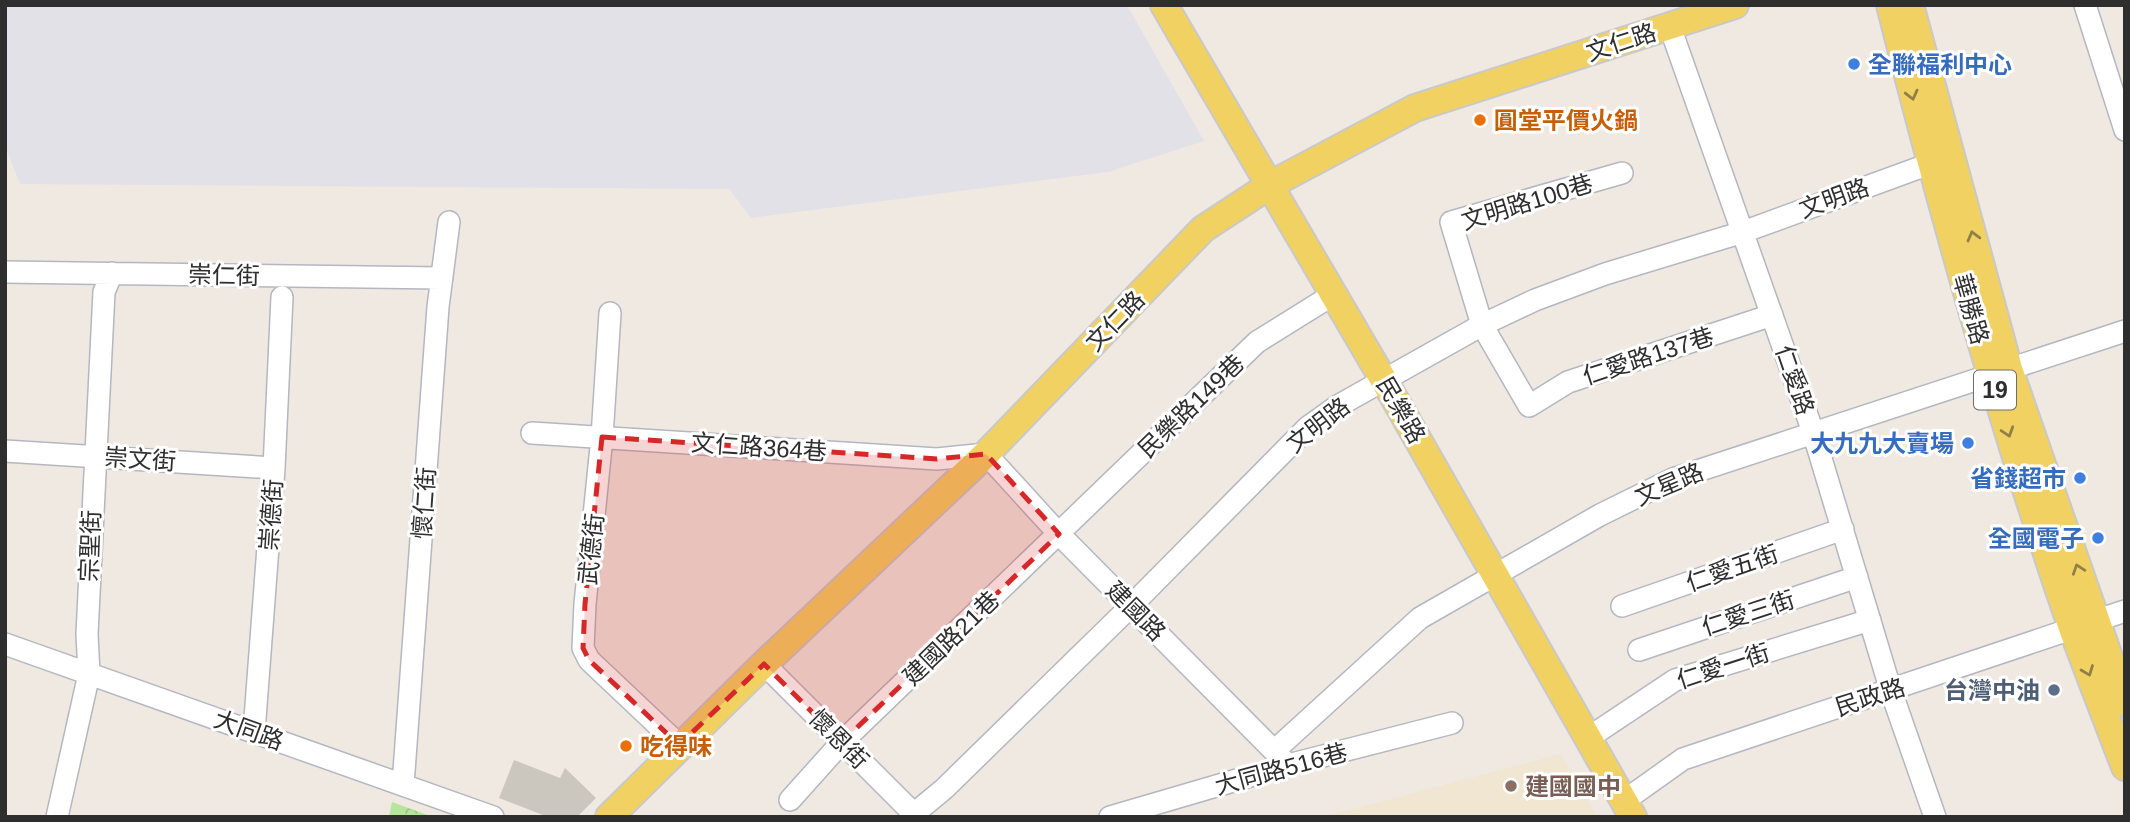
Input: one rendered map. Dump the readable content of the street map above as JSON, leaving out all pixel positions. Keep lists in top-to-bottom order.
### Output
{
  "streets": {
    "main road": [
      "文仁路",
      "華勝路",
      "19",
      "民樂路"
    ],
    "street": [
      "文明路",
      "文明路100巷",
      "崇仁街",
      "仁愛路137巷",
      "仁愛路",
      "民樂路149巷",
      "文仁路364巷",
      "崇文街",
      "文星路",
      "懷仁街",
      "崇德街",
      "宗聖街",
      "武德街",
      "仁愛五街",
      "建國路",
      "仁愛三街",
      "建國路21巷",
      "仁愛一街",
      "民政路",
      "大同路",
      "懷恩街",
      "大同路516巷"
    ]
  },
  "crossings": [
    ["文仁路", "仁愛路"],
    ["文仁路", "民樂路"],
    ["文仁路", "文仁路364巷"],
    ["文仁路", "武德街"],
    ["文仁路", "建國路"],
    ["文仁路", "懷恩街"],
    ["文明路", "文明路100巷"],
    ["文明路", "華勝路"],
    ["文明路", "仁愛路137巷"],
    ["文明路", "仁愛路"],
    ["文明路", "民樂路"],
    ["文明路", "建國路"],
    ["文明路", "懷恩街"],
    ["文明路100巷", "仁愛路137巷"],
    ["崇仁街", "懷仁街"],
    ["崇仁街", "宗聖街"],
    ["華勝路", "文星路"],
    ["華勝路", "民政路"],
    ["仁愛路137巷", "仁愛路"],
    ["仁愛路", "文星路"],
    ["仁愛路", "仁愛五街"],
    ["仁愛路", "仁愛三街"],
    ["仁愛路", "仁愛一街"],
    ["仁愛路", "民政路"],
    ["民樂路149巷", "民樂路"],
    ["民樂路149巷", "建國路"],
    ["民樂路149巷", "建國路21巷"],
    ["民樂路", "文星路"],
    ["民樂路", "仁愛一街"],
    ["民樂路", "民政路"],
    ["文仁路364巷", "武德街"],
    ["文仁路364巷", "建國路"],
    ["崇文街", "崇德街"],
    ["崇文街", "宗聖街"],
    ["文星路", "建國路"],
    ["文星路", "大同路516巷"],
    ["懷仁街", "大同路"],
    ["崇德街", "大同路"],
    ["宗聖街", "大同路"],
    ["建國路", "建國路21巷"],
    ["建國路", "大同路516巷"],
    ["建國路21巷", "懷恩街"]
  ],
  "places": [
    "全聯福利中心",
    "圓堂平價火鍋",
    "大九九大賣場",
    "省錢超市",
    "全國電子",
    "台灣中油",
    "吃得味",
    "建國國中"
  ]
}
